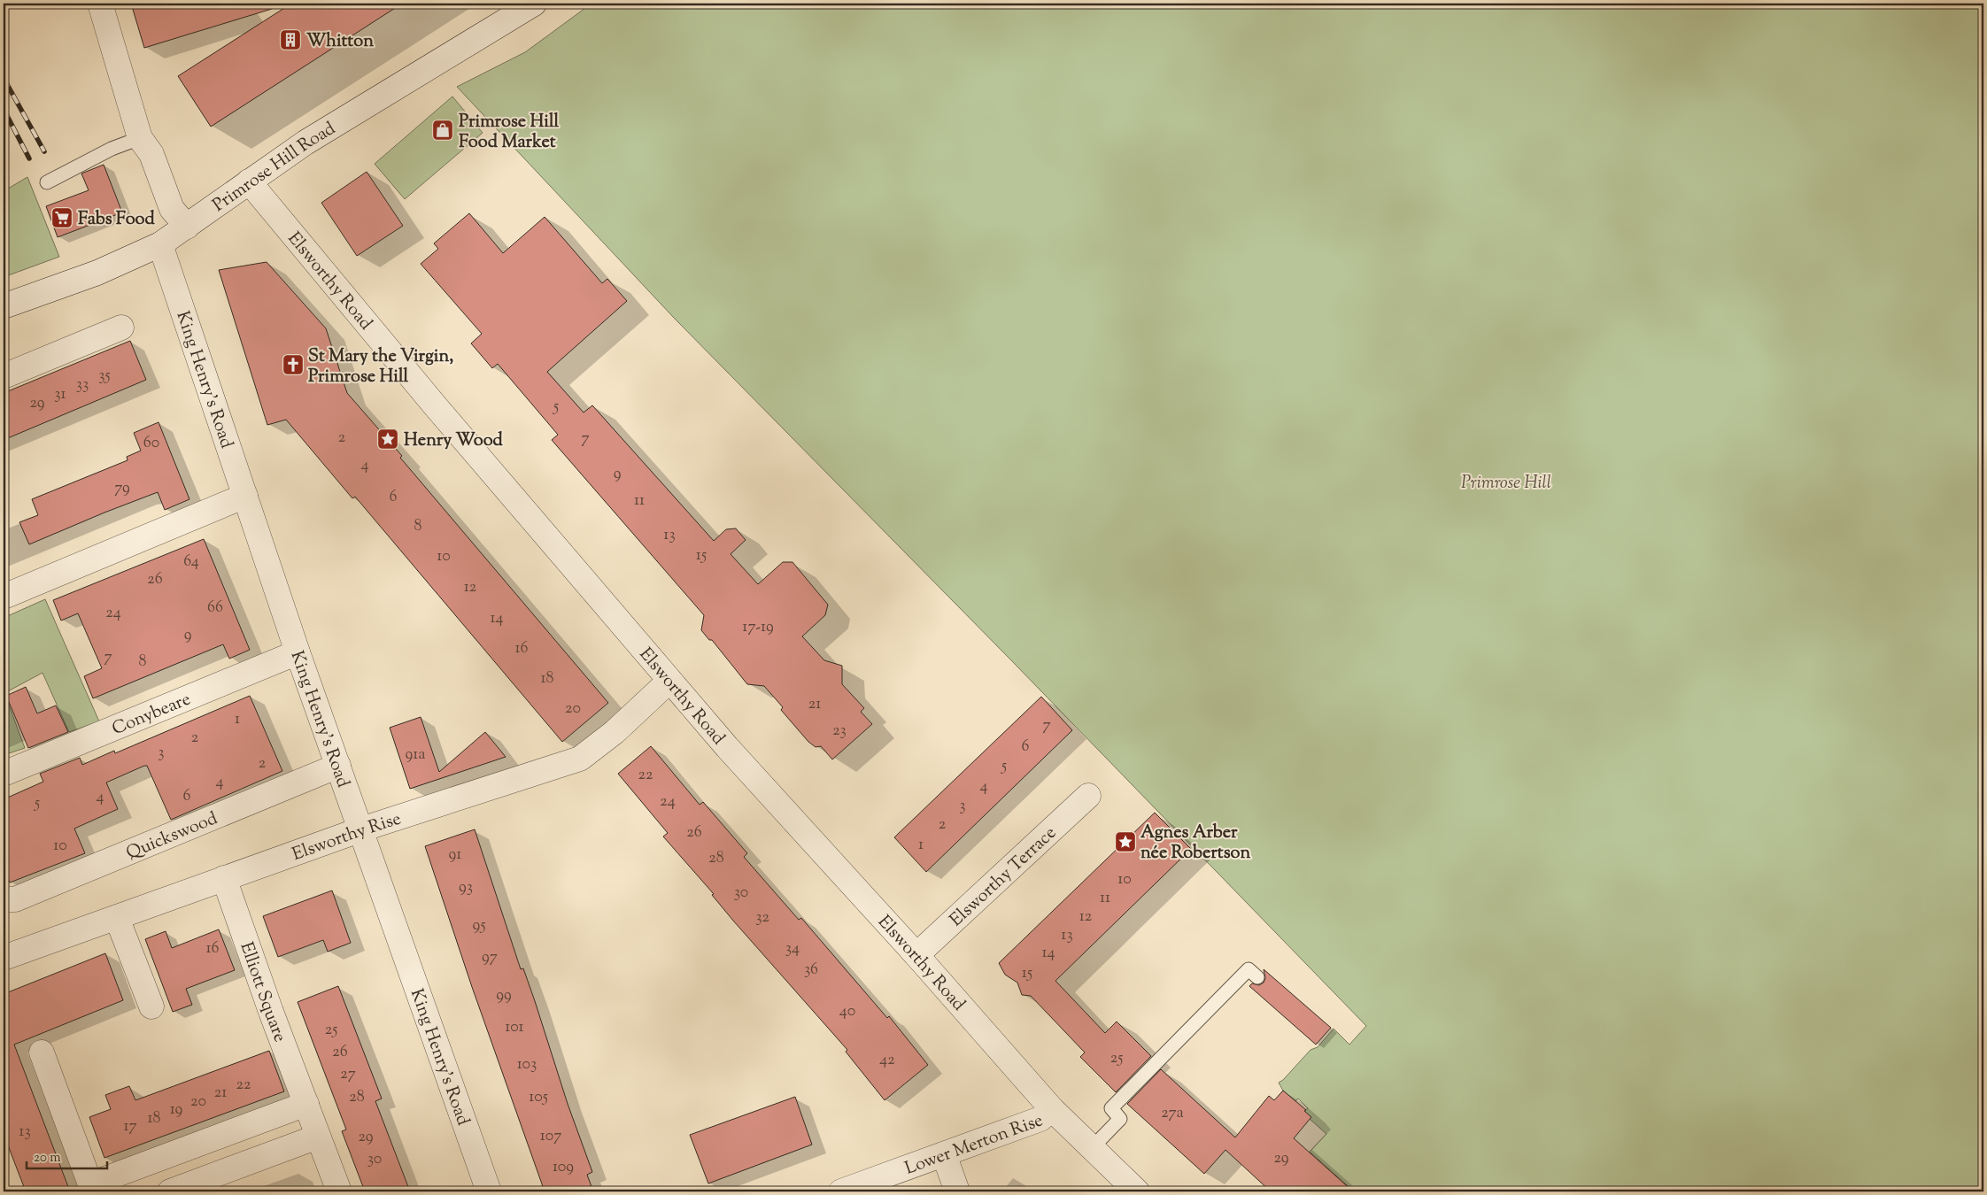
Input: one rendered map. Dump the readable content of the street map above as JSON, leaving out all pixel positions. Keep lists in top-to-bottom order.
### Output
{
  "streets": {
    "street": [
      "Primrose Hill Road",
      "Elsworthy Road",
      "King Henry's Road",
      "Conybeare",
      "Quickswood",
      "Elsworthy Rise",
      "Elsworthy Terrace",
      "Elliott Square",
      "Lower Merton Rise"
    ]
  },
  "crossings": [
    ["Primrose Hill Road", "Elsworthy Road"],
    ["Primrose Hill Road", "King Henry's Road"],
    ["Elsworthy Road", "Elsworthy Rise"],
    ["Elsworthy Road", "Elsworthy Terrace"],
    ["Elsworthy Road", "Lower Merton Rise"],
    ["King Henry's Road", "Conybeare"],
    ["King Henry's Road", "Quickswood"],
    ["King Henry's Road", "Elsworthy Rise"],
    ["Elsworthy Rise", "Elliott Square"]
  ],
  "parks": ["Primrose Hill"],
  "places": {
    "building": ["Whitton"],
    "shop": ["Primrose Hill Food Market"],
    "supermarket": ["Fabs Food"],
    "church": ["St Mary the Virgin, Primrose Hill"],
    "place": ["Henry Wood", "Agnes Arber née Robertson"]
  },
  "house_numbers": [
    "35",
    "33",
    "31",
    "29",
    "5",
    "2",
    "7",
    "60",
    "4",
    "9",
    "79",
    "6",
    "11",
    "8",
    "13",
    "15",
    "10",
    "64",
    "26",
    "12",
    "66",
    "24",
    "14",
    "17-19",
    "9",
    "16",
    "7",
    "8",
    "18",
    "21",
    "20",
    "1",
    "7",
    "23",
    "2",
    "6",
    "3",
    "91a",
    "2",
    "5",
    "22",
    "4",
    "4",
    "6",
    "4",
    "24",
    "5",
    "3",
    "2",
    "26",
    "1",
    "10",
    "91",
    "28",
    "10",
    "93",
    "30",
    "11",
    "12",
    "32",
    "95",
    "13",
    "16",
    "34",
    "14",
    "97",
    "36",
    "15",
    "99",
    "40",
    "101",
    "25",
    "26",
    "25",
    "42",
    "103",
    "27",
    "22",
    "21",
    "28",
    "105",
    "20",
    "19",
    "27a",
    "18",
    "17",
    "13",
    "107",
    "29",
    "29",
    "30",
    "109"
  ],
  "scale_bar": "20 m"
}
